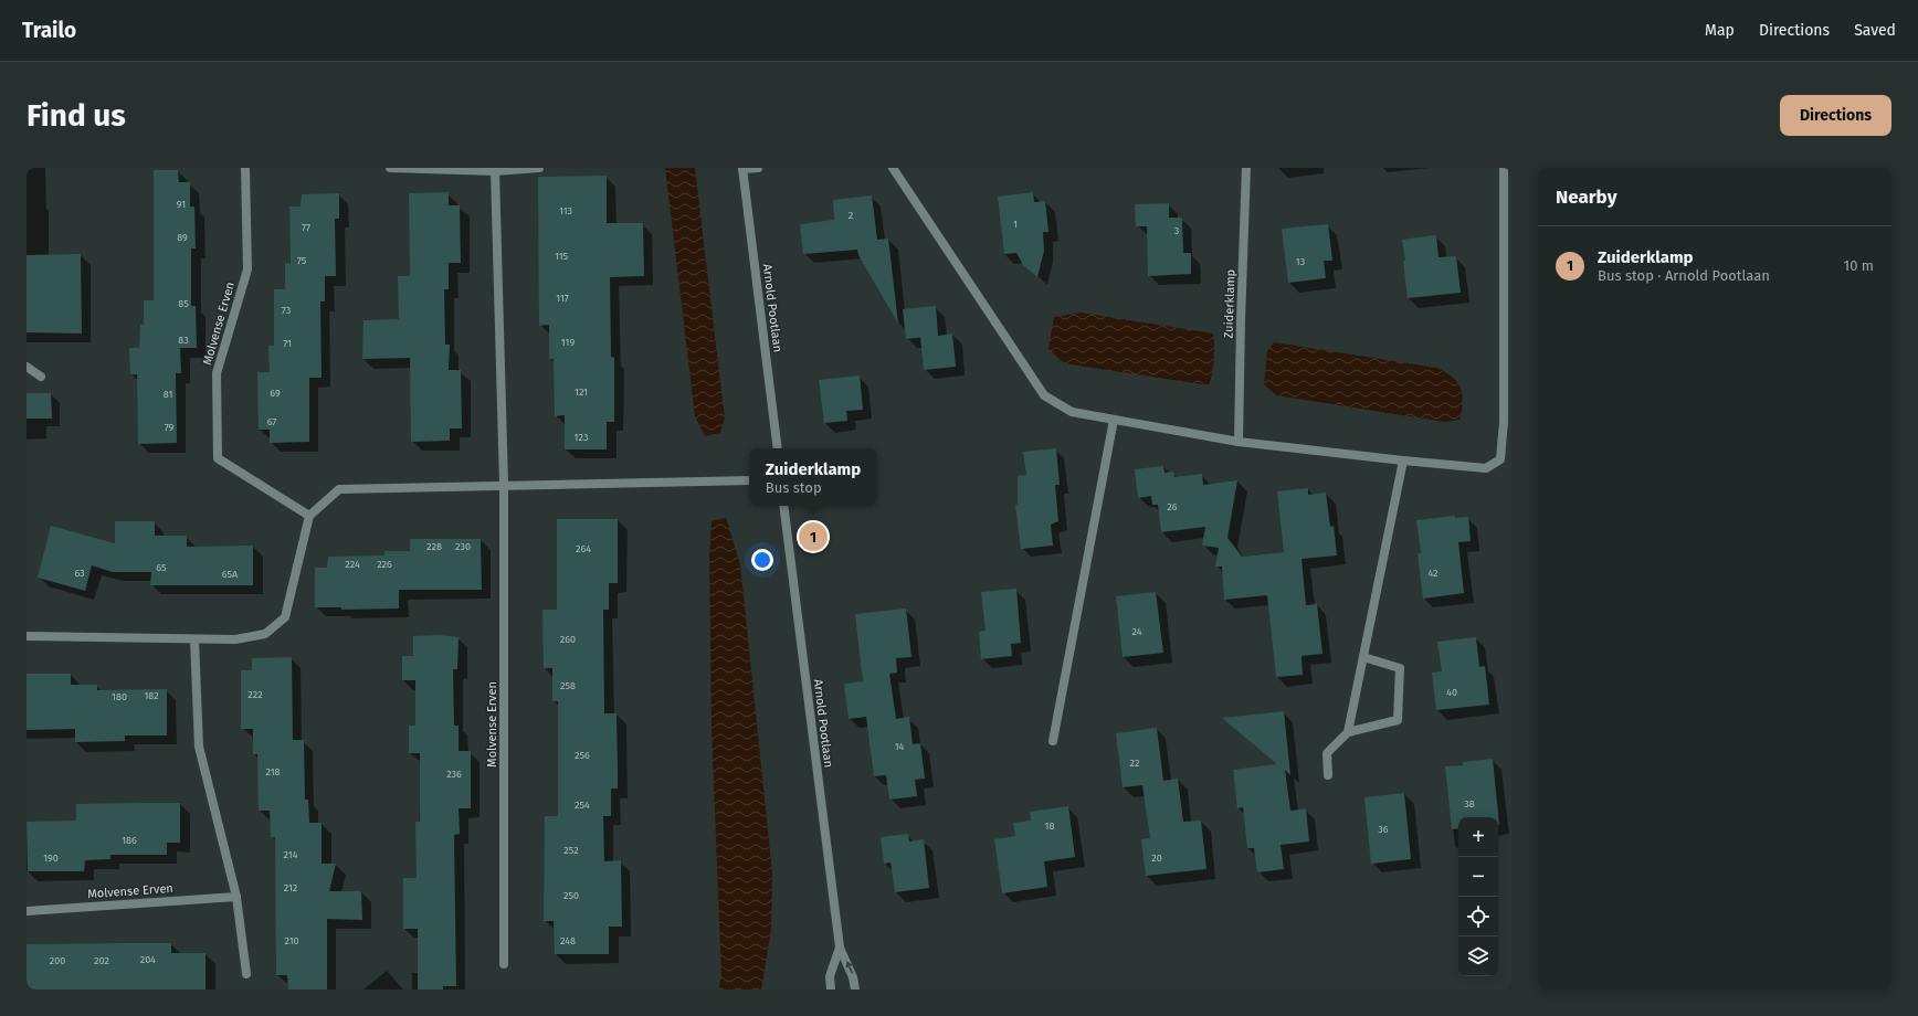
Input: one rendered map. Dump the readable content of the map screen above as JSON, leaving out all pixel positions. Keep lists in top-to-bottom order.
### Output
{
  "streets": {
    "street": ["Zuiderklamp", "Arnold Pootlaan", "Molvense Erven"]
  },
  "house_numbers": [
    "91",
    "113",
    "2",
    "1",
    "77",
    "3",
    "89",
    "115",
    "75",
    "13",
    "117",
    "85",
    "73",
    "83",
    "119",
    "71",
    "121",
    "69",
    "81",
    "67",
    "79",
    "123",
    "26",
    "228",
    "230",
    "264",
    "224",
    "226",
    "65",
    "63",
    "42",
    "65A",
    "24",
    "260",
    "258",
    "40",
    "222",
    "182",
    "180",
    "14",
    "256",
    "22",
    "218",
    "236",
    "38",
    "254",
    "18",
    "36",
    "186",
    "252",
    "214",
    "190",
    "20",
    "212",
    "250",
    "210",
    "248",
    "204",
    "200",
    "202"
  ],
  "page": {
    "header": "Trailo",
    "nav": ["Map", "Directions", "Saved"],
    "buttons": "Directions",
    "title": "Find us",
    "heading": "Nearby",
    "list": [
      {
        "mark": "1",
        "name": "Zuiderklamp",
        "note": "Bus stop · Arnold Pootlaan",
        "value": "10 m"
      }
    ],
    "popup": ["Zuiderklamp", "Bus stop"],
    "pins": "1",
    "map_buttons": ["+", "−"]
  }
}
